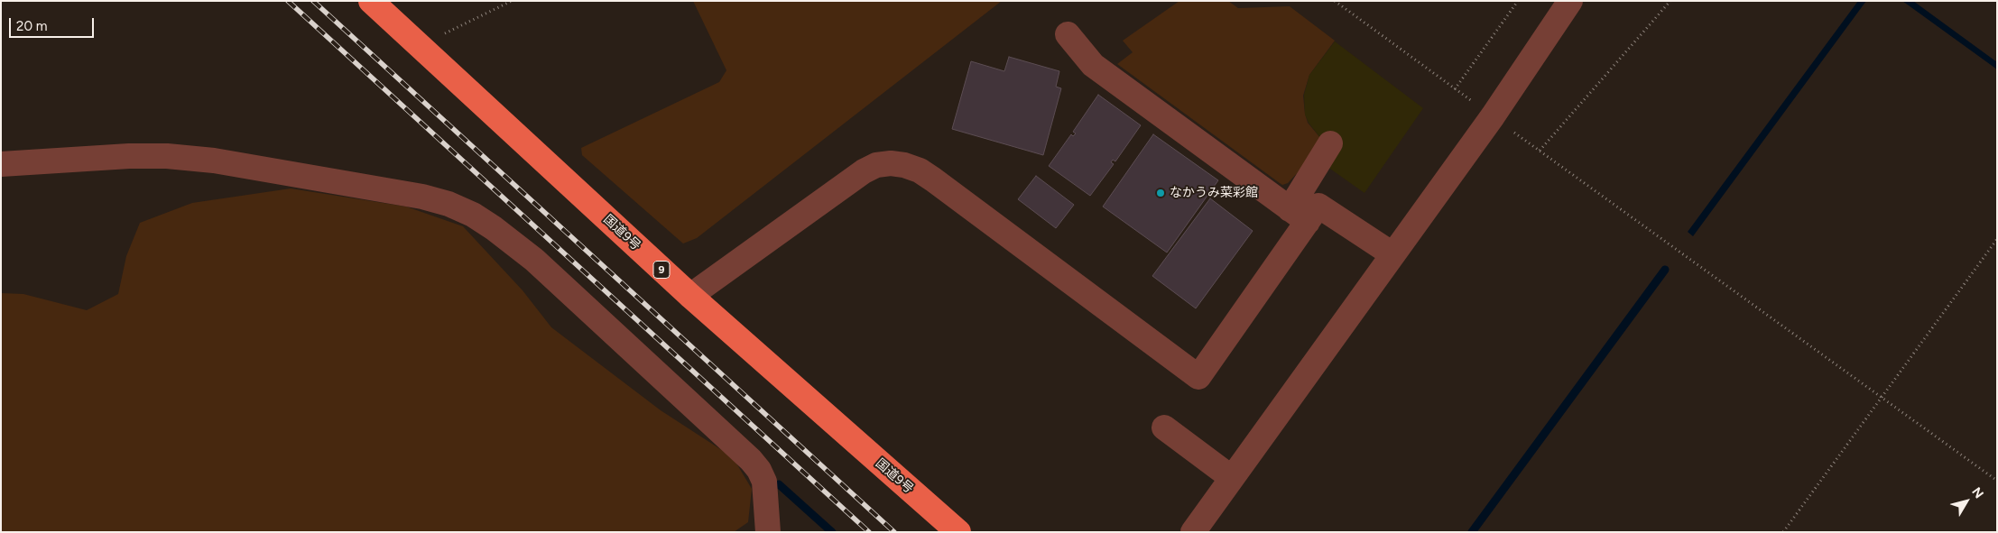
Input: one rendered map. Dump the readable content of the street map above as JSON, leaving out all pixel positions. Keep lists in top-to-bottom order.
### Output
{
  "streets": {
    "highway": ["国道9号", "9"]
  },
  "places": ["なかうみ菜彩館"],
  "scale_bar": "20 m",
  "north": "top right"
}
